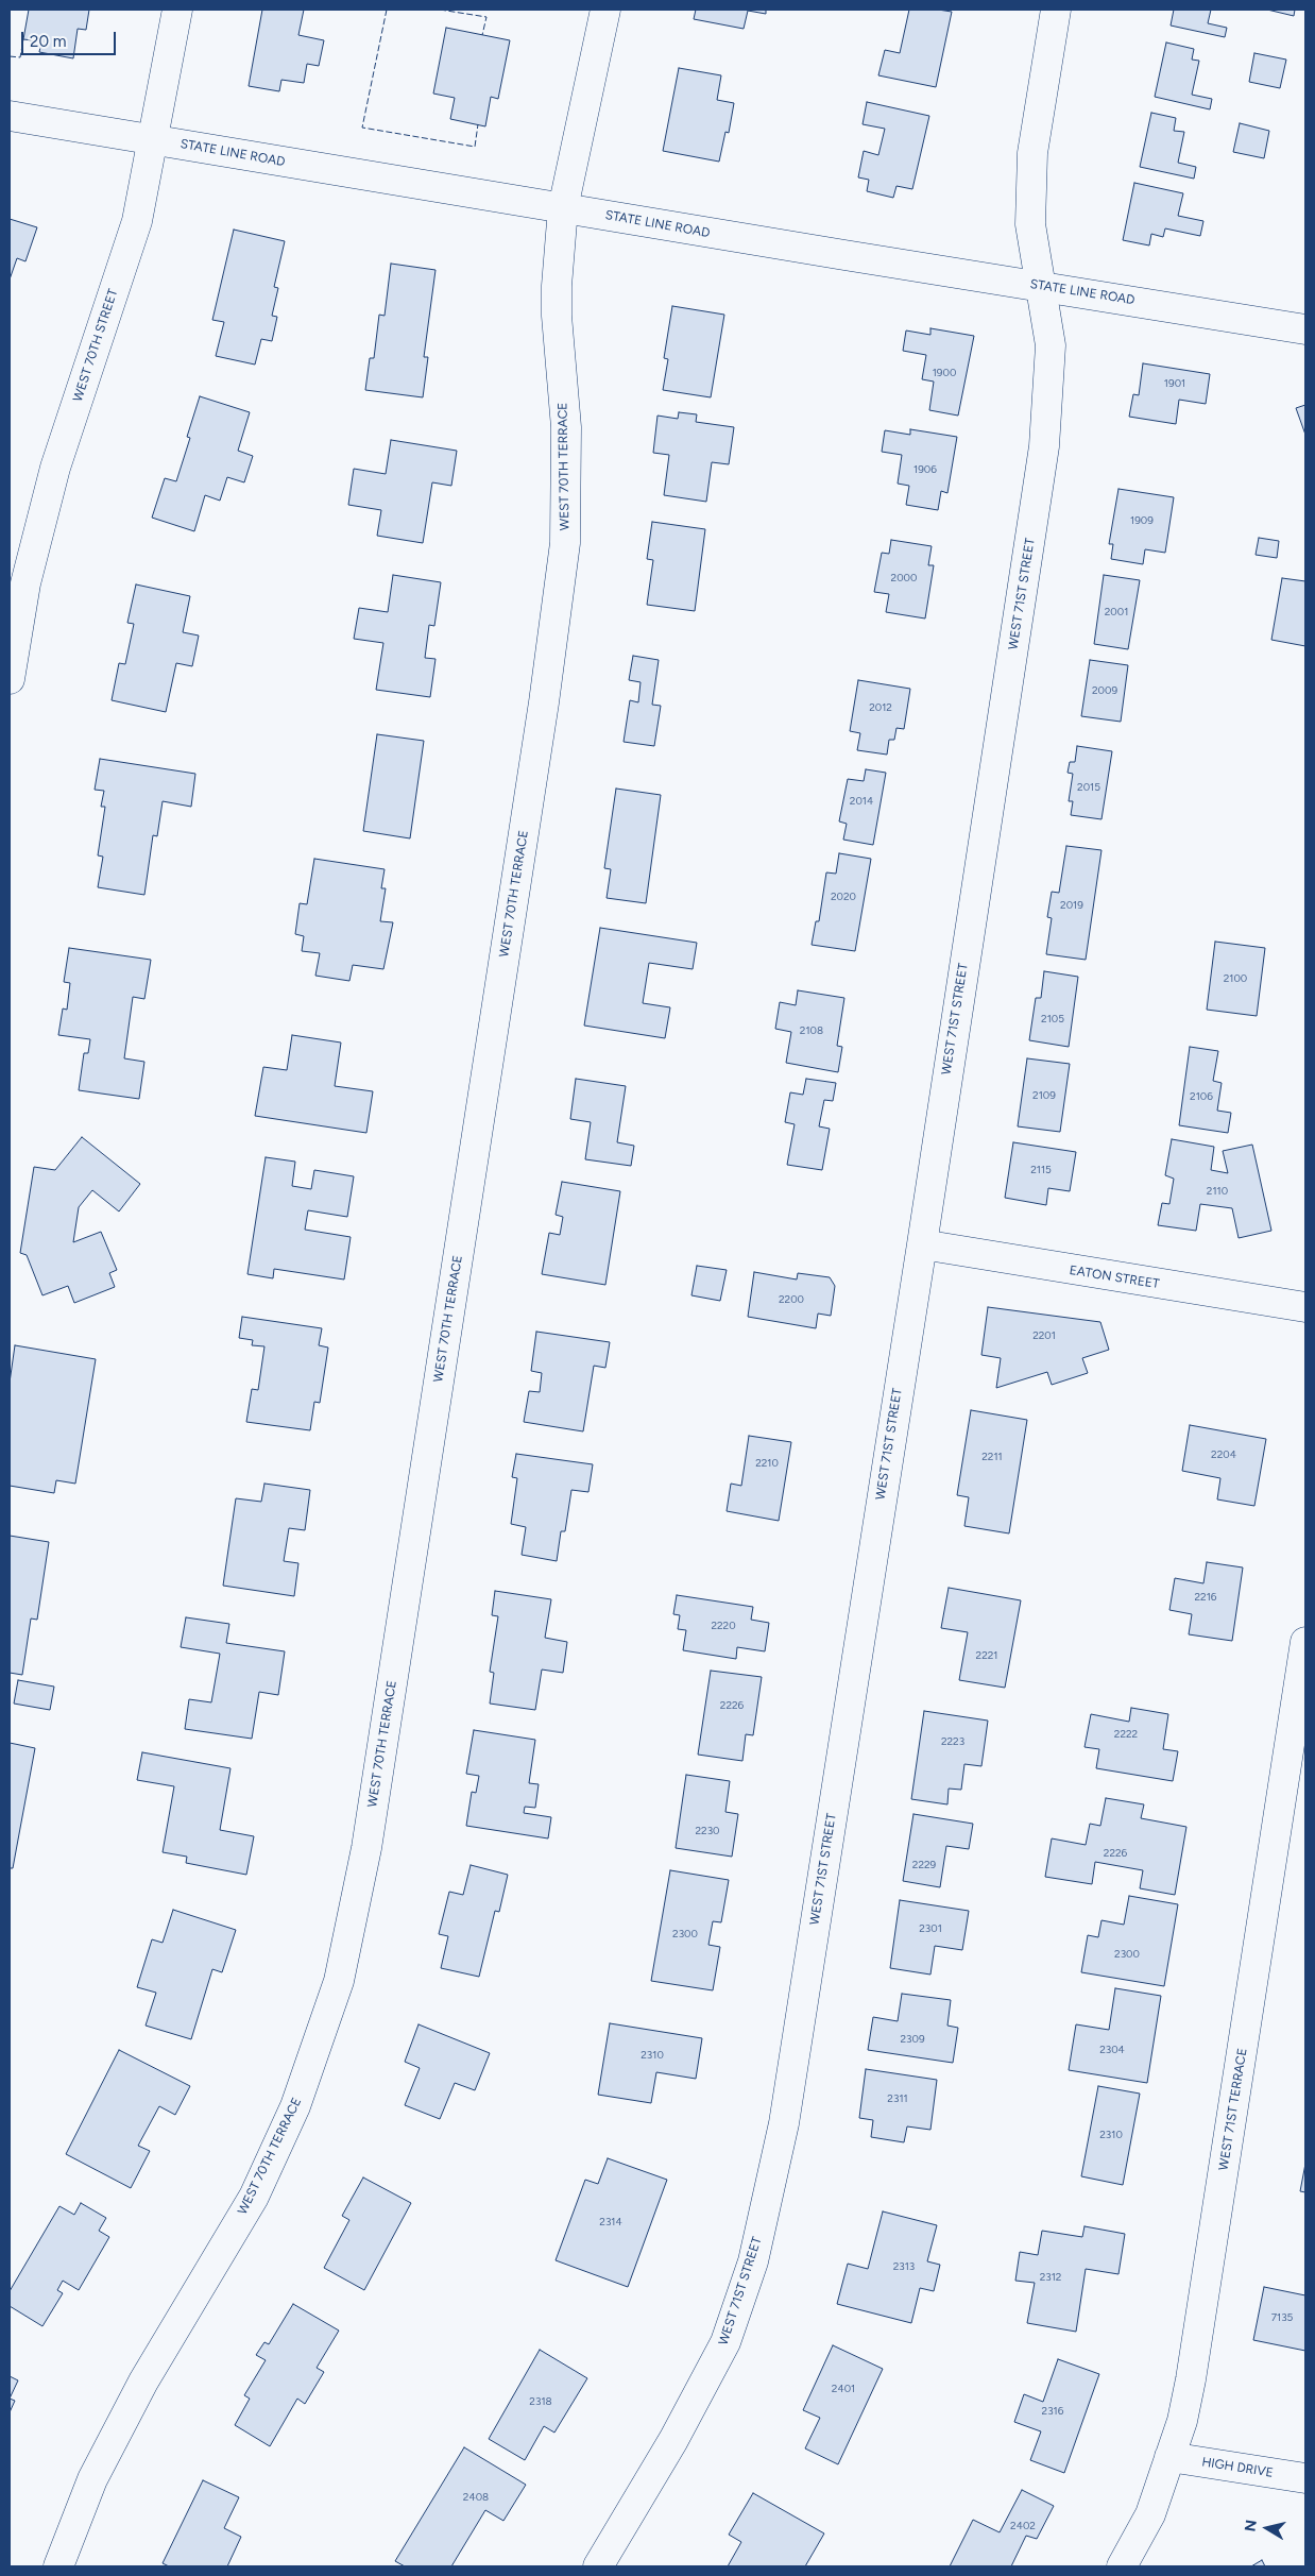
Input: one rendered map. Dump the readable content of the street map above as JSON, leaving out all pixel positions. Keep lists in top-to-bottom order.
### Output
{
  "streets": {
    "street": [
      "STATE LINE ROAD",
      "WEST 70TH STREET",
      "WEST 70TH TERRACE",
      "WEST 71ST STREET",
      "EATON STREET",
      "WEST 71ST TERRACE",
      "HIGH DRIVE"
    ]
  },
  "crossings": [
    ["STATE LINE ROAD", "WEST 70TH STREET"],
    ["STATE LINE ROAD", "WEST 70TH TERRACE"],
    ["STATE LINE ROAD", "WEST 71ST STREET"],
    ["WEST 71ST STREET", "EATON STREET"],
    ["WEST 71ST TERRACE", "HIGH DRIVE"]
  ],
  "house_numbers": [
    "1900",
    "1901",
    "1906",
    "1909",
    "2000",
    "2001",
    "2009",
    "2012",
    "2015",
    "2014",
    "2020",
    "2019",
    "2100",
    "2105",
    "2108",
    "2109",
    "2106",
    "2115",
    "2110",
    "2200",
    "2201",
    "2204",
    "2211",
    "2210",
    "2216",
    "2220",
    "2221",
    "2226",
    "2222",
    "2223",
    "2230",
    "2226",
    "2229",
    "2301",
    "2300",
    "2300",
    "2309",
    "2304",
    "2310",
    "2311",
    "2310",
    "2314",
    "2313",
    "2312",
    "7135",
    "2401",
    "2318",
    "2316",
    "2408",
    "2402"
  ],
  "scale_bar": "20 m",
  "north": "left"
}
